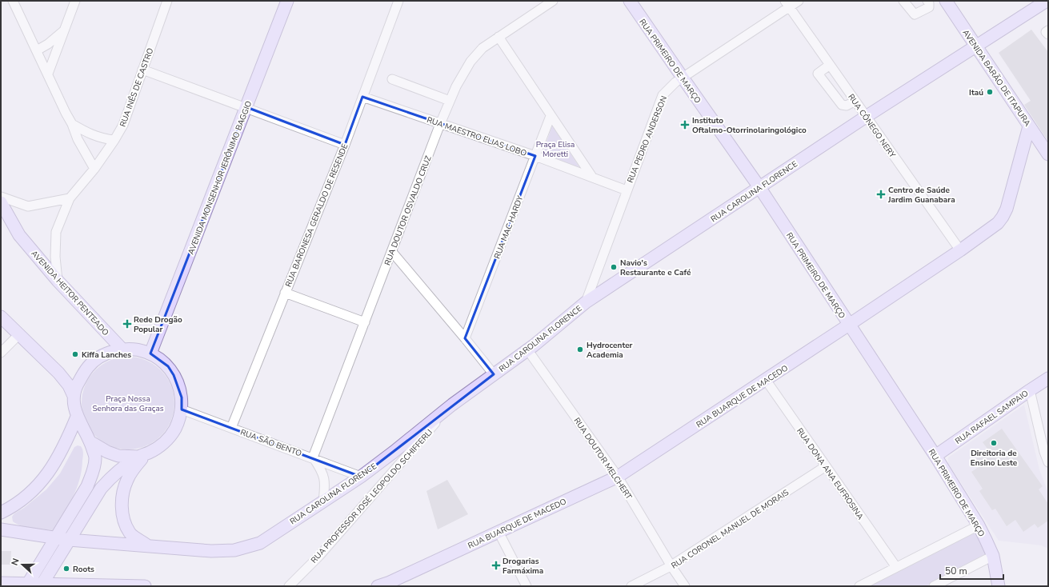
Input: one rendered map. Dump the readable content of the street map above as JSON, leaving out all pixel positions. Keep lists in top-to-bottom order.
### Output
{
  "streets": {
    "main road": [
      "RUA PRIMEIRO DE MARÇO",
      "AVENIDA BARÃO DE ITAPURA",
      "AVENIDA MONSENHOR JERÔNIMO BAGGIO",
      "RUA CAROLINA FLORENCE",
      "AVENIDA HEITOR PENTEADO",
      "RUA BUARQUE DE MACEDO",
      "RUA RAFAEL SAMPAIO"
    ],
    "street": [
      "RUA INÊS DE CASTRO",
      "RUA CÔNEGO NERY",
      "RUA MAESTRO ELIAS LOBO",
      "RUA PEDRO ANDERSON",
      "RUA DOUTOR OSVALDO CRUZ",
      "RUA BARONESA GERALDO DE RESENDE",
      "RUA MAC HARDY",
      "RUA SÃO BENTO",
      "RUA DOUTOR MELCHERT",
      "RUA DONA ANA EUFROSINA",
      "RUA PROFESSOR JOSÉ LEOPOLDO SCHIFFERLI",
      "RUA CORONEL MANUEL DE MORAIS"
    ]
  },
  "crossings": [
    ["RUA PRIMEIRO DE MARÇO", "RUA PEDRO ANDERSON"],
    ["RUA PRIMEIRO DE MARÇO", "RUA CAROLINA FLORENCE"],
    ["RUA PRIMEIRO DE MARÇO", "RUA BUARQUE DE MACEDO"],
    ["RUA PRIMEIRO DE MARÇO", "RUA RAFAEL SAMPAIO"],
    ["AVENIDA BARÃO DE ITAPURA", "RUA CAROLINA FLORENCE"],
    ["AVENIDA BARÃO DE ITAPURA", "RUA BUARQUE DE MACEDO"],
    ["RUA INÊS DE CASTRO", "AVENIDA HEITOR PENTEADO"],
    ["RUA CÔNEGO NERY", "RUA PEDRO ANDERSON"],
    ["RUA CÔNEGO NERY", "RUA CAROLINA FLORENCE"],
    ["RUA CÔNEGO NERY", "RUA BUARQUE DE MACEDO"],
    ["RUA MAESTRO ELIAS LOBO", "RUA PEDRO ANDERSON"],
    ["RUA MAESTRO ELIAS LOBO", "RUA DOUTOR OSVALDO CRUZ"],
    ["RUA MAESTRO ELIAS LOBO", "RUA BARONESA GERALDO DE RESENDE"],
    ["RUA MAESTRO ELIAS LOBO", "RUA MAC HARDY"],
    ["RUA PEDRO ANDERSON", "RUA CAROLINA FLORENCE"],
    ["AVENIDA MONSENHOR JERÔNIMO BAGGIO", "AVENIDA HEITOR PENTEADO"],
    ["AVENIDA MONSENHOR JERÔNIMO BAGGIO", "RUA SÃO BENTO"],
    ["RUA CAROLINA FLORENCE", "RUA SÃO BENTO"],
    ["RUA CAROLINA FLORENCE", "RUA DOUTOR MELCHERT"],
    ["RUA CAROLINA FLORENCE", "RUA PROFESSOR JOSÉ LEOPOLDO SCHIFFERLI"],
    ["RUA DOUTOR OSVALDO CRUZ", "RUA SÃO BENTO"],
    ["RUA BARONESA GERALDO DE RESENDE", "RUA SÃO BENTO"],
    ["AVENIDA HEITOR PENTEADO", "RUA SÃO BENTO"],
    ["RUA BUARQUE DE MACEDO", "RUA DOUTOR MELCHERT"],
    ["RUA BUARQUE DE MACEDO", "RUA DONA ANA EUFROSINA"],
    ["RUA DOUTOR MELCHERT", "RUA CORONEL MANUEL DE MORAIS"],
    ["RUA DONA ANA EUFROSINA", "RUA CORONEL MANUEL DE MORAIS"]
  ],
  "parks": ["Praça Elisa Moretti", "Praça Nossa Senhora das Graças"],
  "places": {
    "other": [
      "Itaú",
      "Navio's Restaurante e Café",
      "Hydrocenter Academia",
      "Kiffa Lanches",
      "Direitoria de Ensino Leste",
      "Roots"
    ],
    "health": [
      "Instituto Oftalmo-Otorrinolaringológico",
      "Centro de Saúde Jardim Guanabara",
      "Rede Drogão Popular",
      "Drogarias Farmáxima"
    ]
  },
  "scale_bar": "50 m",
  "north": "left"
}
